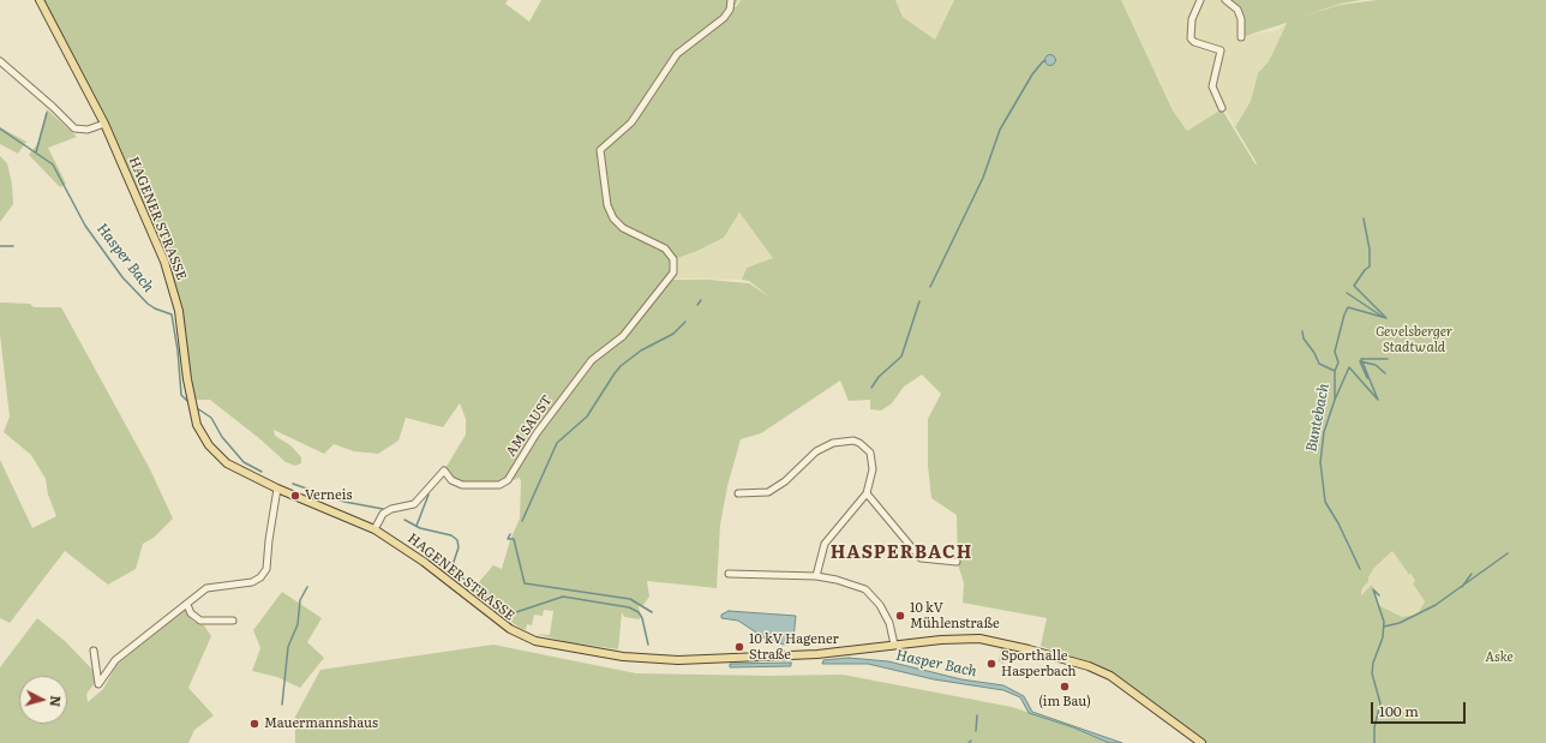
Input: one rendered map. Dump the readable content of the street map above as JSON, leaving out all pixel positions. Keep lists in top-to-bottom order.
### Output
{
  "streets": {
    "main road": ["HAGENER STRASSE"],
    "street": ["AM SAUST"]
  },
  "crossings": [
    ["HAGENER STRASSE", "AM SAUST"]
  ],
  "districts": ["HASPERBACH"],
  "water": ["Hasper Bach", "Buntebach"],
  "parks": ["Gevelsberger Stadtwald", "Aske"],
  "places": [
    "Verneis",
    "10 kV Mühlenstraße",
    "10 kV Hagener Straße",
    "Sporthalle Hasperbach",
    "(im Bau)",
    "Mauermannshaus"
  ],
  "scale_bar": "100 m",
  "north": "right"
}
